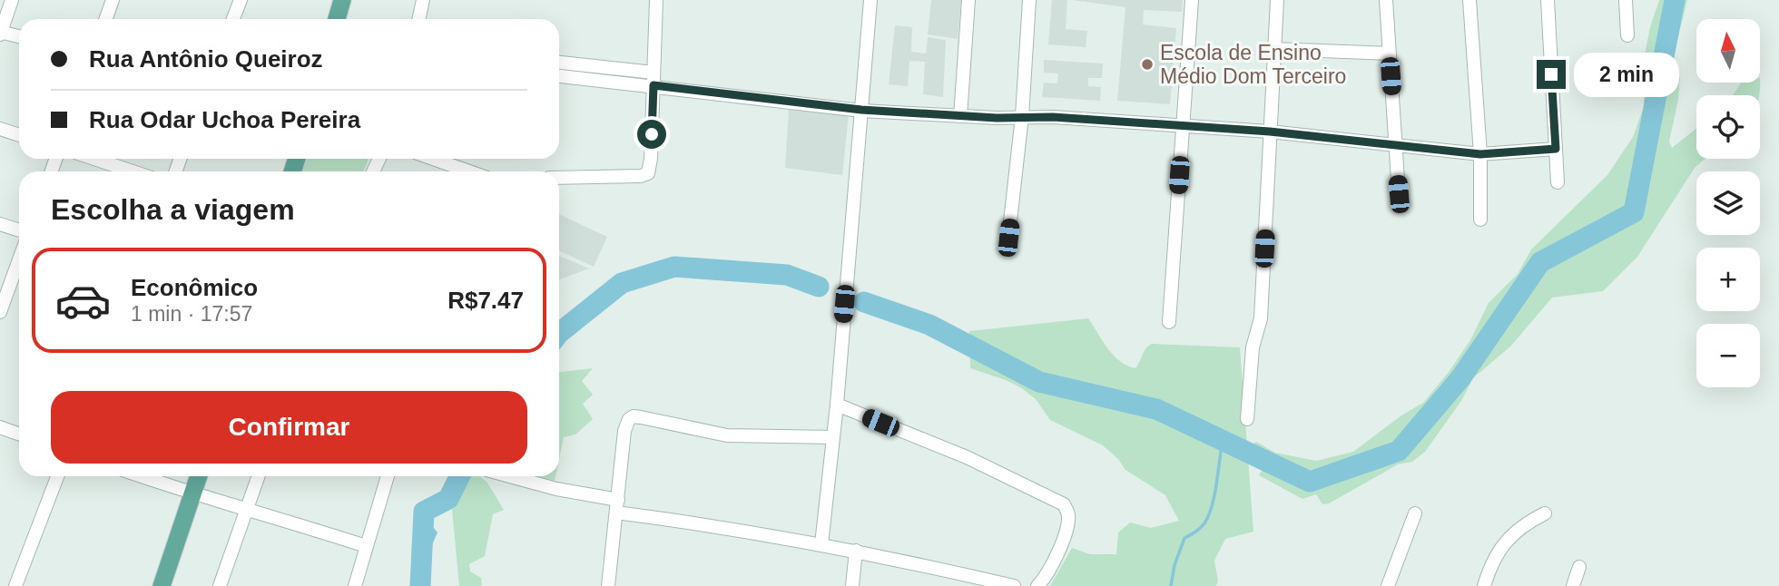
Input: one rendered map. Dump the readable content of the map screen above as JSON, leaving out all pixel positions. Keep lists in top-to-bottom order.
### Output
{
  "places": ["Escola de Ensino Médio Dom Terceiro"],
  "north": "top",
  "page": {
    "map_buttons": ["+", "−"],
    "banner": ["Rua Antônio Queiroz", "Rua Odar Uchoa Pereira"],
    "bubble": "2 min",
    "heading": "Escolha a viagem",
    "list": [
      {
        "name": "Econômico",
        "note": "1 min · 17:57",
        "value": "R$7.47"
      }
    ],
    "buttons": "Confirmar"
  }
}
